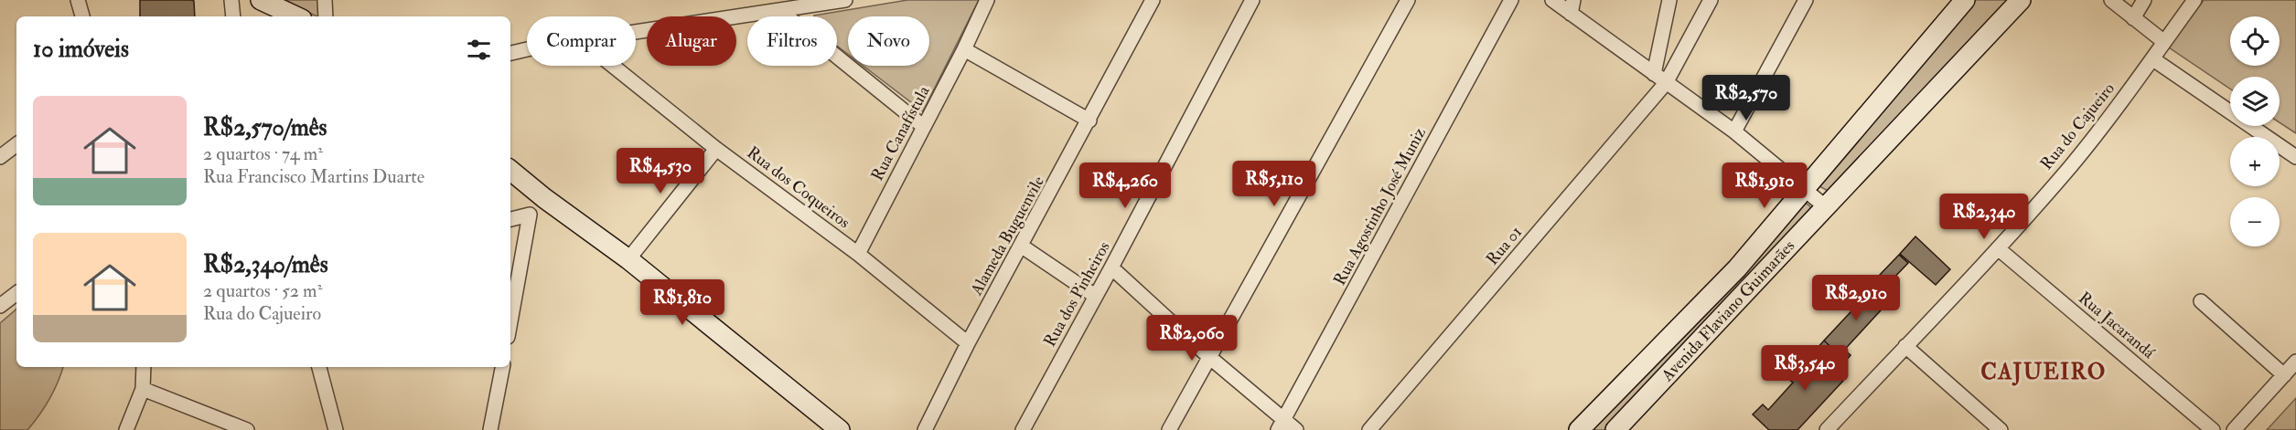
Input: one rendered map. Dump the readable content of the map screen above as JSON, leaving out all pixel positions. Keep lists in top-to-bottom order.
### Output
{
  "streets": {
    "main road": ["Avenida Flaviano Guimarães"],
    "street": [
      "Rua do Cajueiro",
      "Rua Canafístula",
      "Rua dos Coqueiros",
      "Rua Agostinho José Muniz",
      "Alameda Buguenvile",
      "Rua 01",
      "Rua dos Pinheiros",
      "Rua Jacarandá"
    ]
  },
  "crossings": [
    ["Rua do Cajueiro", "Rua Jacarandá"],
    ["Rua Canafístula", "Rua dos Coqueiros"],
    ["Rua dos Coqueiros", "Alameda Buguenvile"]
  ],
  "districts": ["CAJUEIRO"],
  "page": {
    "map_buttons": ["+", "−"],
    "chip": [
      "Comprar",
      "Alugar",
      "Filtros",
      "Novo"
    ],
    "heading": "10 imóveis",
    "price": [
      "R$2,570",
      "R$4,530",
      "R$5,110",
      "R$4,260",
      "R$1,910",
      "R$2,340",
      "R$2,910",
      "R$1,810",
      "R$2,060",
      "R$3,540"
    ],
    "list": [
      {
        "name": "R$2,570/mês",
        "note": "2 quartos · 74 m² · Rua Francisco Martins Duarte"
      },
      {
        "name": "R$2,340/mês",
        "note": "2 quartos · 52 m² · Rua do Cajueiro"
      }
    ]
  }
}
